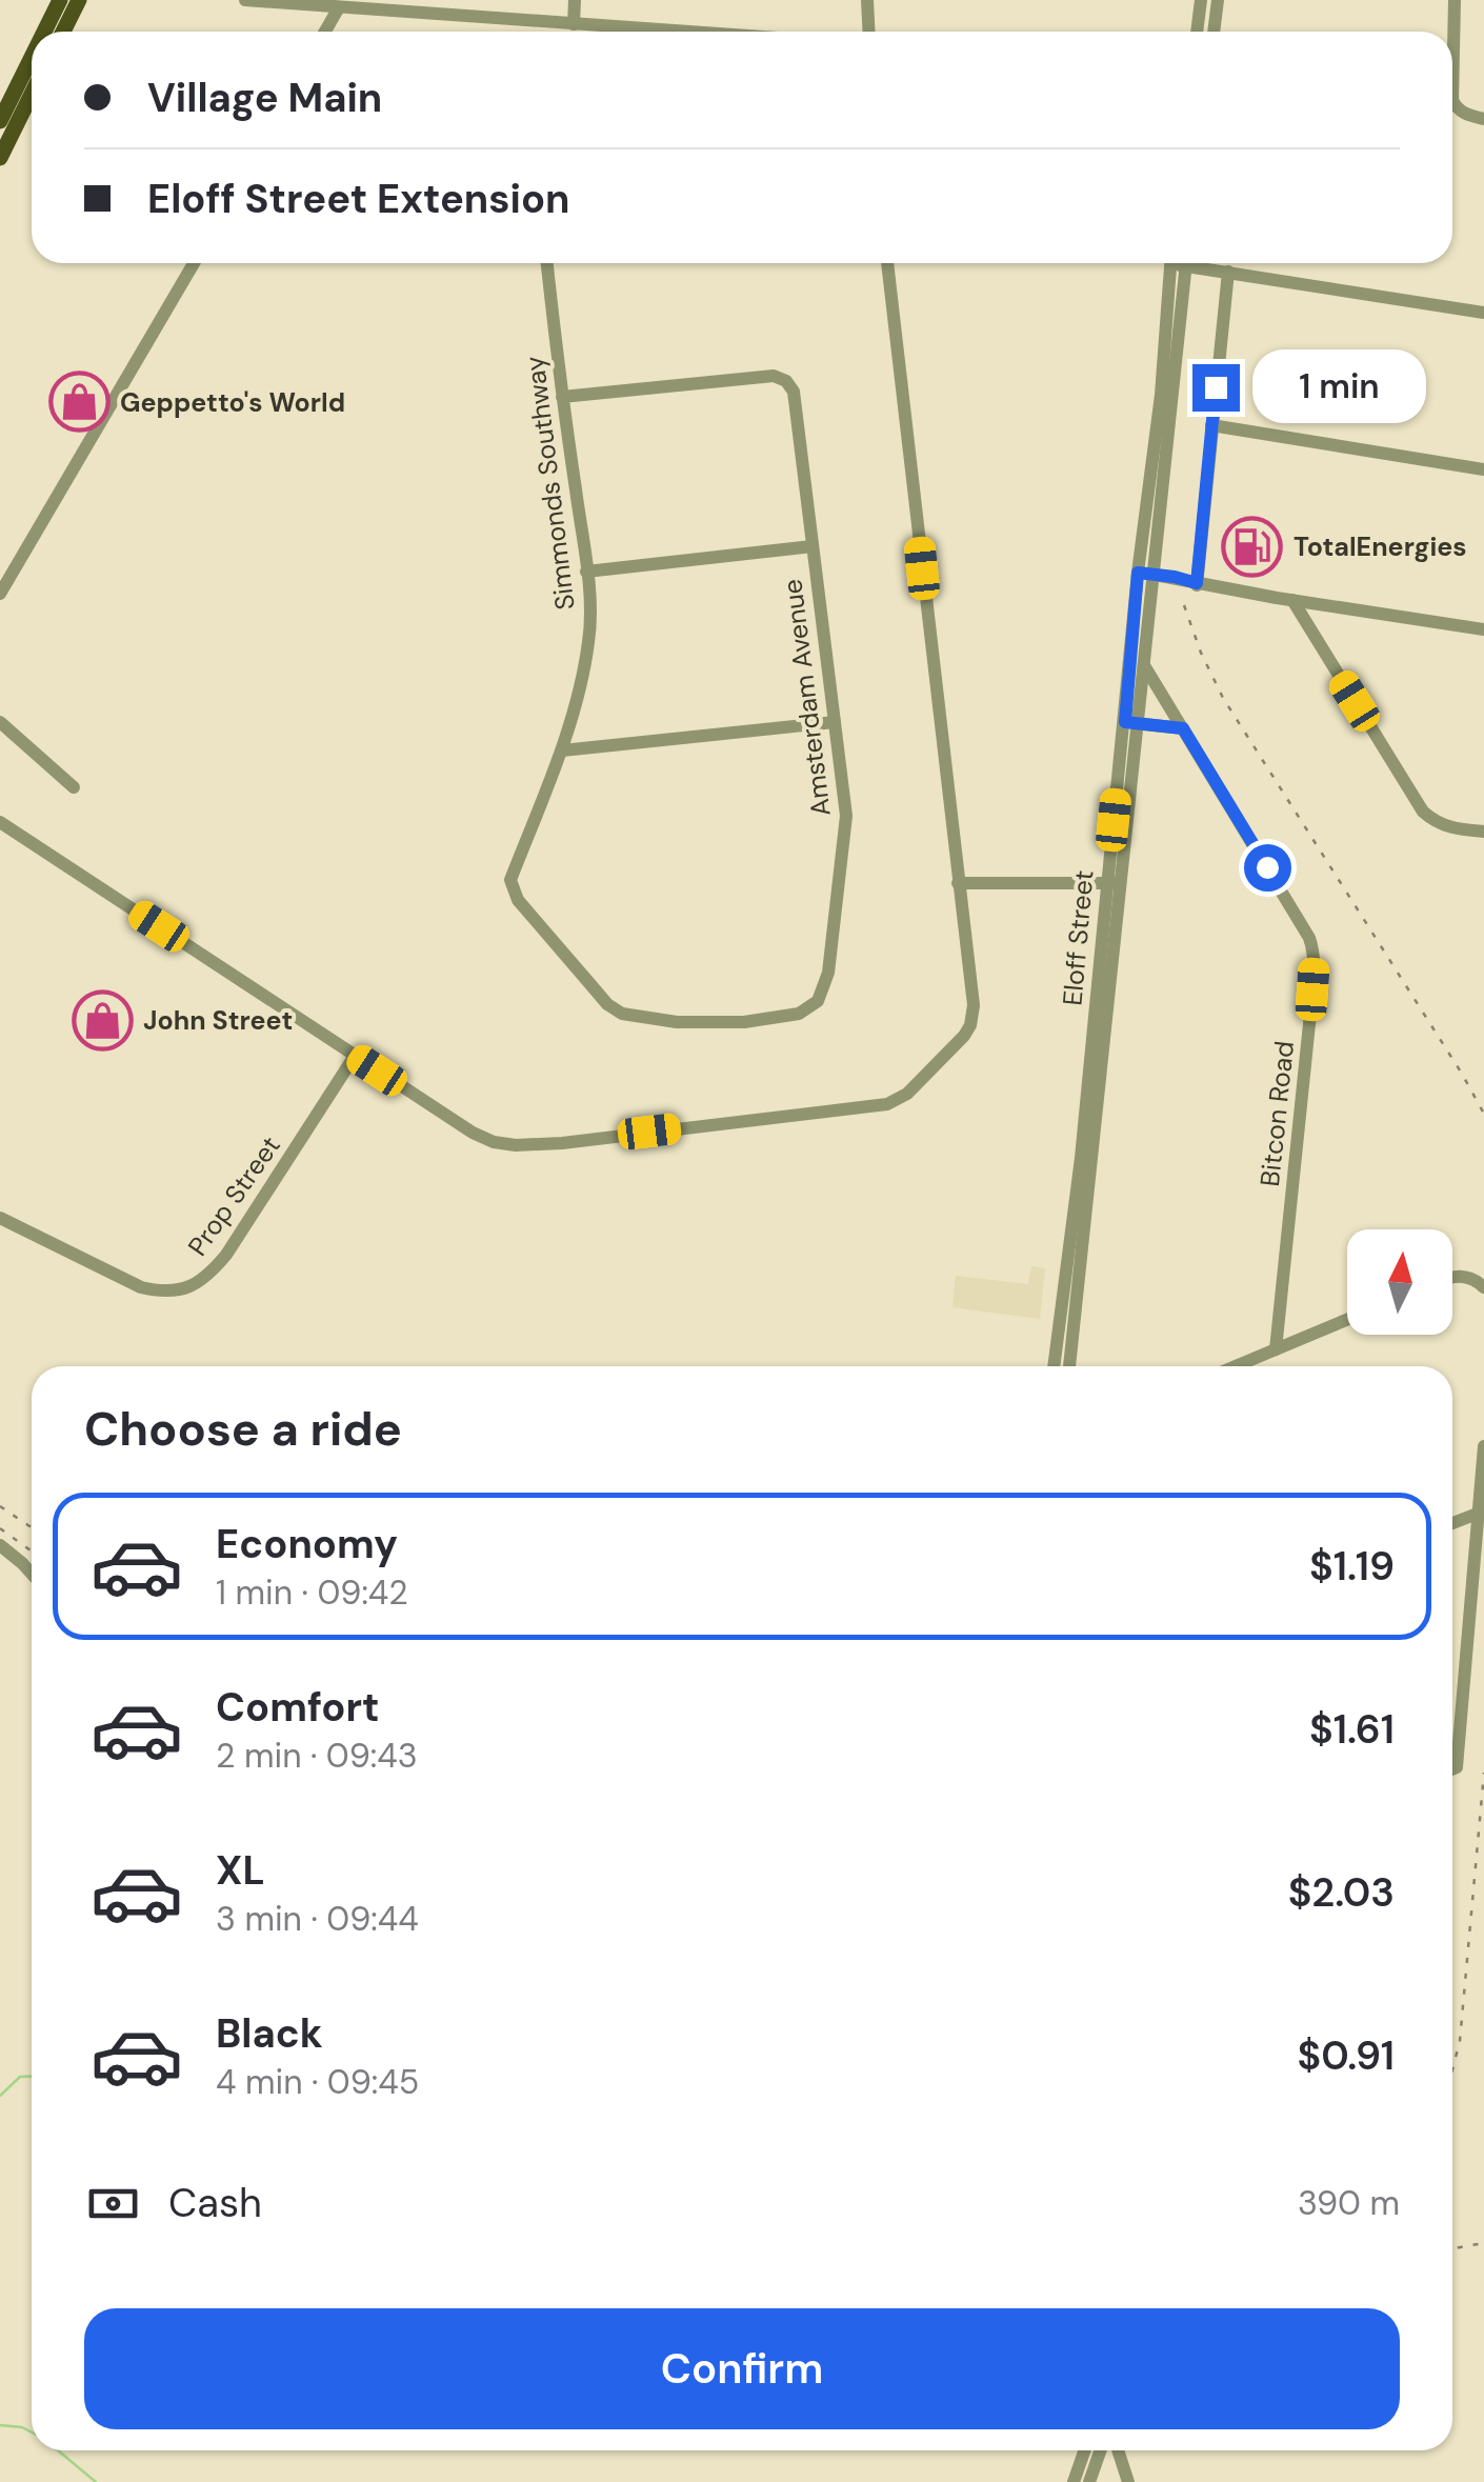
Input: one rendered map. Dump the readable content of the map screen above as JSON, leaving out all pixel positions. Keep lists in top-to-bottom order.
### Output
{
  "streets": {
    "street": [
      "Simmonds Southway",
      "Amsterdam Avenue",
      "Eloff Street",
      "Bitcon Road",
      "Prop Street"
    ]
  },
  "crossings": [
    ["Simmonds Southway", "Amsterdam Avenue"],
    ["Eloff Street", "Bitcon Road"]
  ],
  "places": {
    "shop": ["Geppetto's World", "John Street"],
    "fuel station": ["TotalEnergies"]
  },
  "north": "top",
  "page": {
    "banner": ["Village Main", "Eloff Street Extension"],
    "bubble": "1 min",
    "heading": "Choose a ride",
    "list": [
      {
        "name": "Economy",
        "note": "1 min · 09:42",
        "value": "$1.19"
      },
      {
        "name": "Comfort",
        "note": "2 min · 09:43",
        "value": "$1.61"
      },
      {
        "name": "XL",
        "note": "3 min · 09:44",
        "value": "$2.03"
      },
      {
        "name": "Black",
        "note": "4 min · 09:45",
        "value": "$0.91"
      }
    ],
    "pay": ["Cash", "390 m"],
    "buttons": "Confirm"
  }
}
